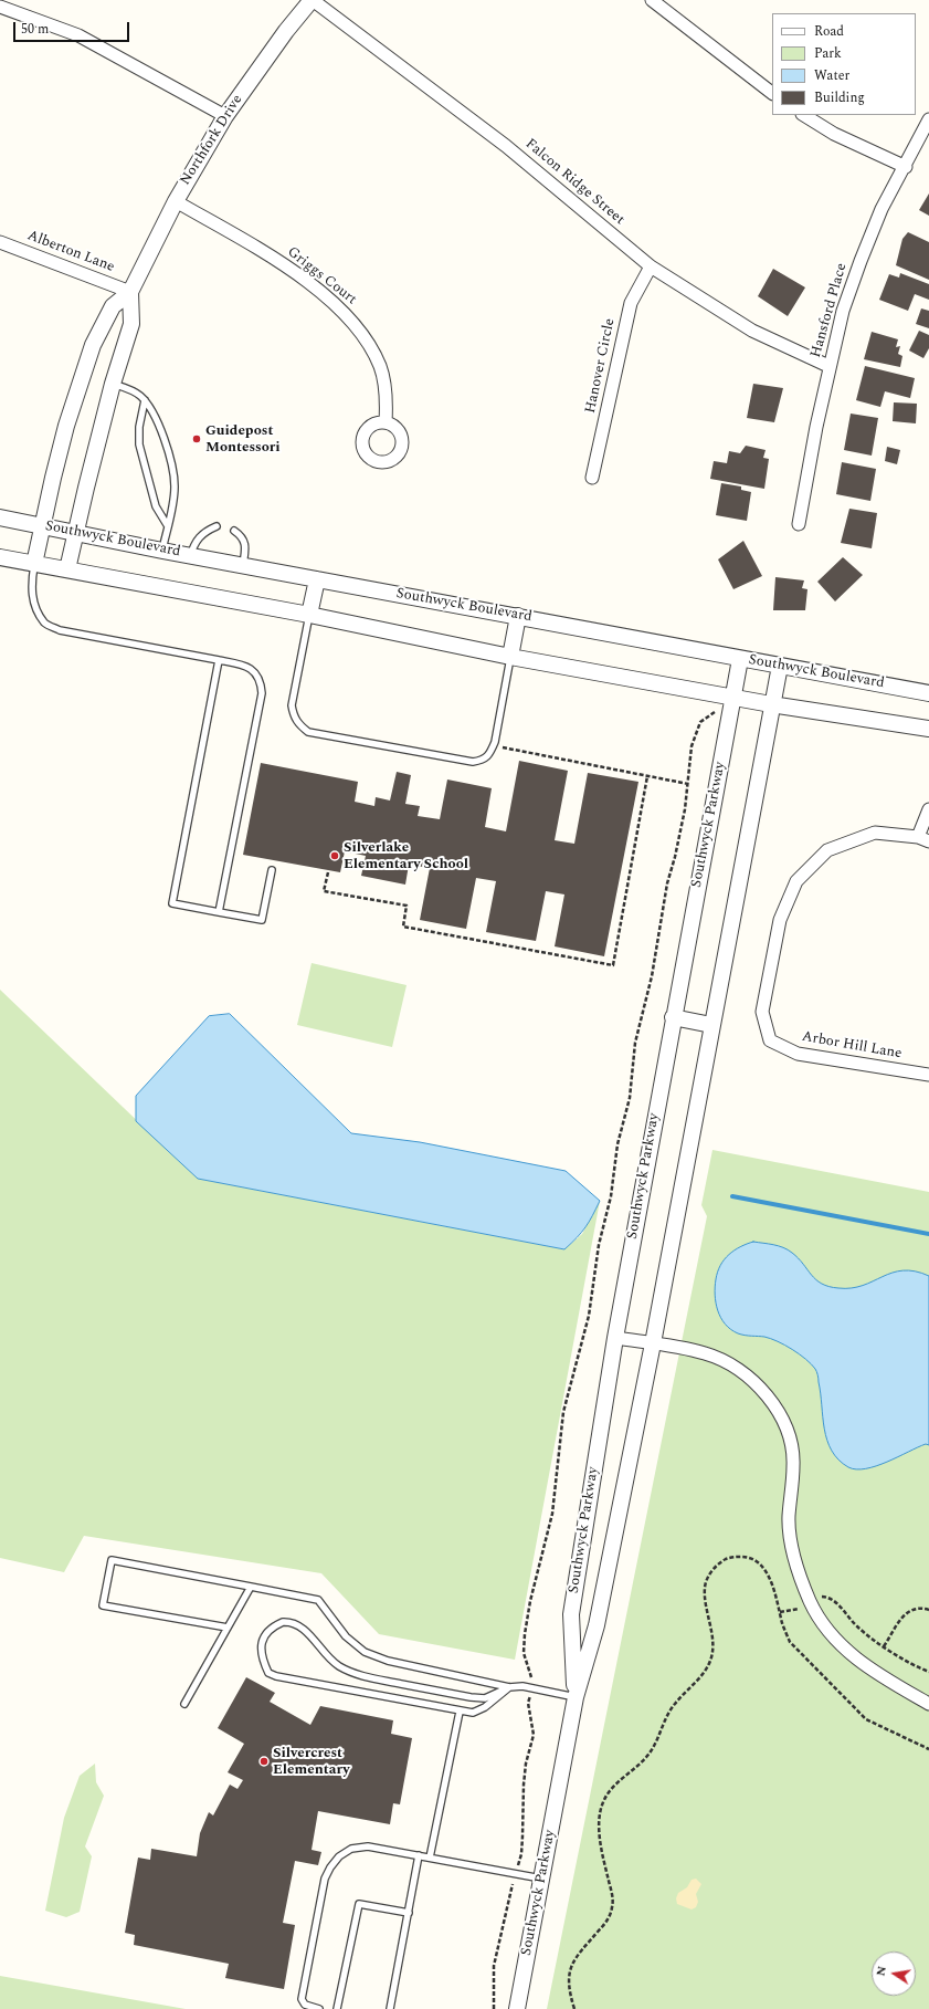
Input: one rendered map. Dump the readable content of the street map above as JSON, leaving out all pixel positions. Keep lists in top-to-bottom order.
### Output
{
  "streets": {
    "street": [
      "Northfork Drive",
      "Falcon Ridge Street",
      "Alberton Lane",
      "Griggs Court",
      "Hansford Place",
      "Hanover Circle",
      "Southwyck Boulevard",
      "Southwyck Parkway",
      "Arbor Hill Lane"
    ]
  },
  "crossings": [
    ["Northfork Drive", "Falcon Ridge Street"],
    ["Northfork Drive", "Alberton Lane"],
    ["Northfork Drive", "Griggs Court"],
    ["Northfork Drive", "Southwyck Boulevard"],
    ["Falcon Ridge Street", "Hansford Place"],
    ["Falcon Ridge Street", "Hanover Circle"],
    ["Southwyck Boulevard", "Southwyck Parkway"]
  ],
  "places": ["Guidepost Montessori", "Silverlake Elementary School", "Silvercrest Elementary"],
  "legend": [
    "Road",
    "Park",
    "Water",
    "Building"
  ],
  "scale_bar": "50 m",
  "north": "left"
}
